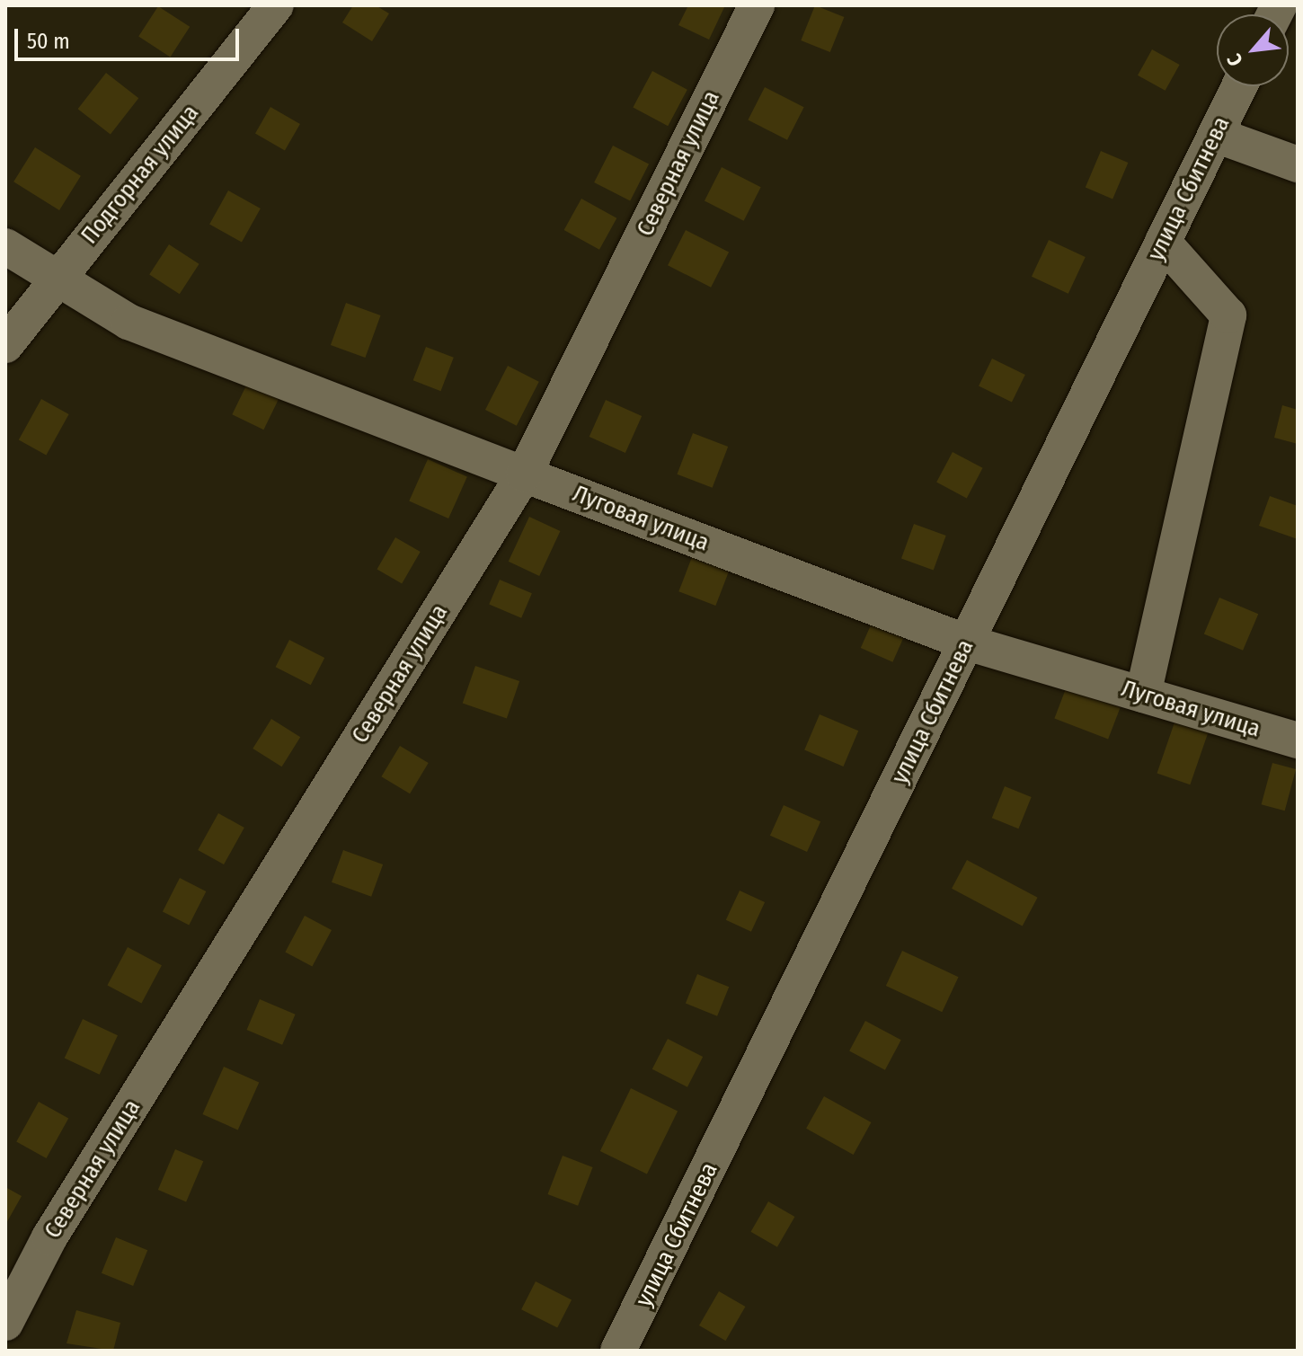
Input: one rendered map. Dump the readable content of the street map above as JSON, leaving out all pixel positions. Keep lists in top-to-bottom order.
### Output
{
  "streets": {
    "street": [
      "Северная улица",
      "Подгорная улица",
      "улица Сбитнева",
      "Луговая улица"
    ]
  },
  "crossings": [
    ["Северная улица", "Луговая улица"],
    ["Подгорная улица", "Луговая улица"],
    ["улица Сбитнева", "Луговая улица"]
  ],
  "scale_bar": "50 m",
  "north": "bottom left"
}
